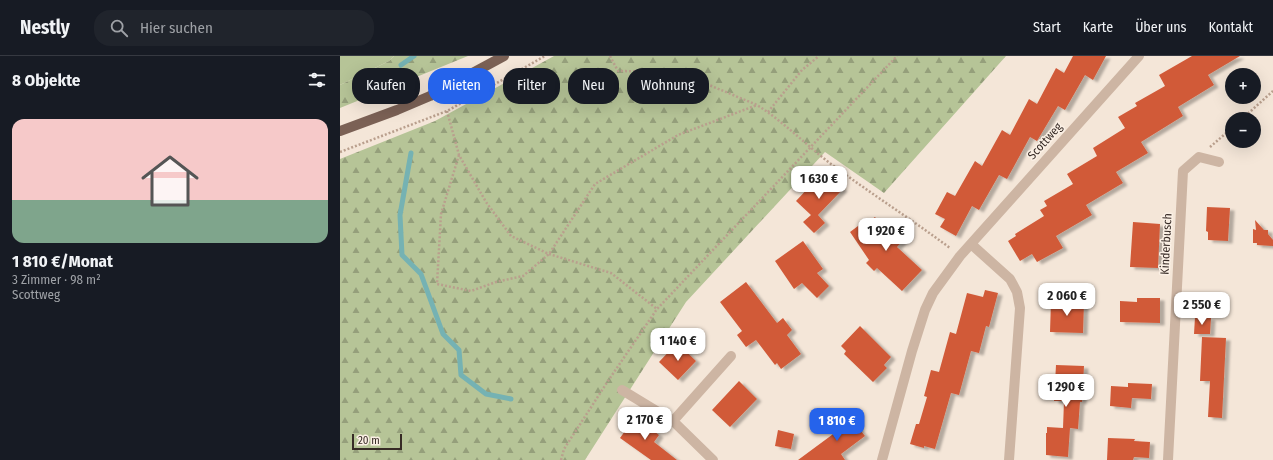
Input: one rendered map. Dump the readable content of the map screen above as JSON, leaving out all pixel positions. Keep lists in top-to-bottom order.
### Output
{
  "streets": {
    "street": ["Scottweg", "Kinderbusch"]
  },
  "scale_bar": "20 m",
  "page": {
    "header": "Nestly",
    "search": "Hier suchen",
    "nav": [
      "Start",
      "Karte",
      "Über uns",
      "Kontakt"
    ],
    "heading": "8 Objekte",
    "map_buttons": ["+", "−"],
    "chip": [
      "Kaufen",
      "Mieten",
      "Filter",
      "Neu",
      "Wohnung"
    ],
    "list": [
      {
        "name": "1 810 €/Monat",
        "note": "3 Zimmer · 98 m² · Scottweg"
      }
    ],
    "price": [
      "1 630 €",
      "1 920 €",
      "2 060 €",
      "2 550 €",
      "1 140 €",
      "1 290 €",
      "2 170 €",
      "1 810 €"
    ],
    "scale": "20 m"
  }
}
